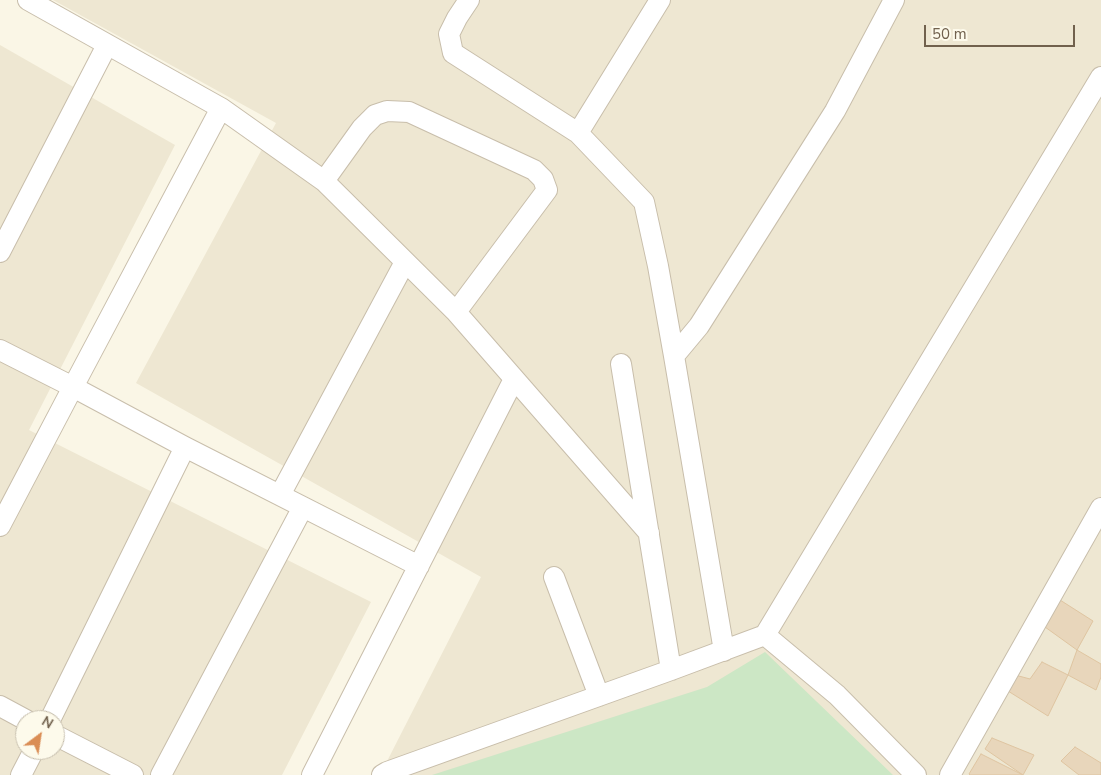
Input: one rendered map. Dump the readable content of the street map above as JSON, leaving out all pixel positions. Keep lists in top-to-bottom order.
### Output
{
  "scale_bar": "50 m",
  "north": "top right"
}
